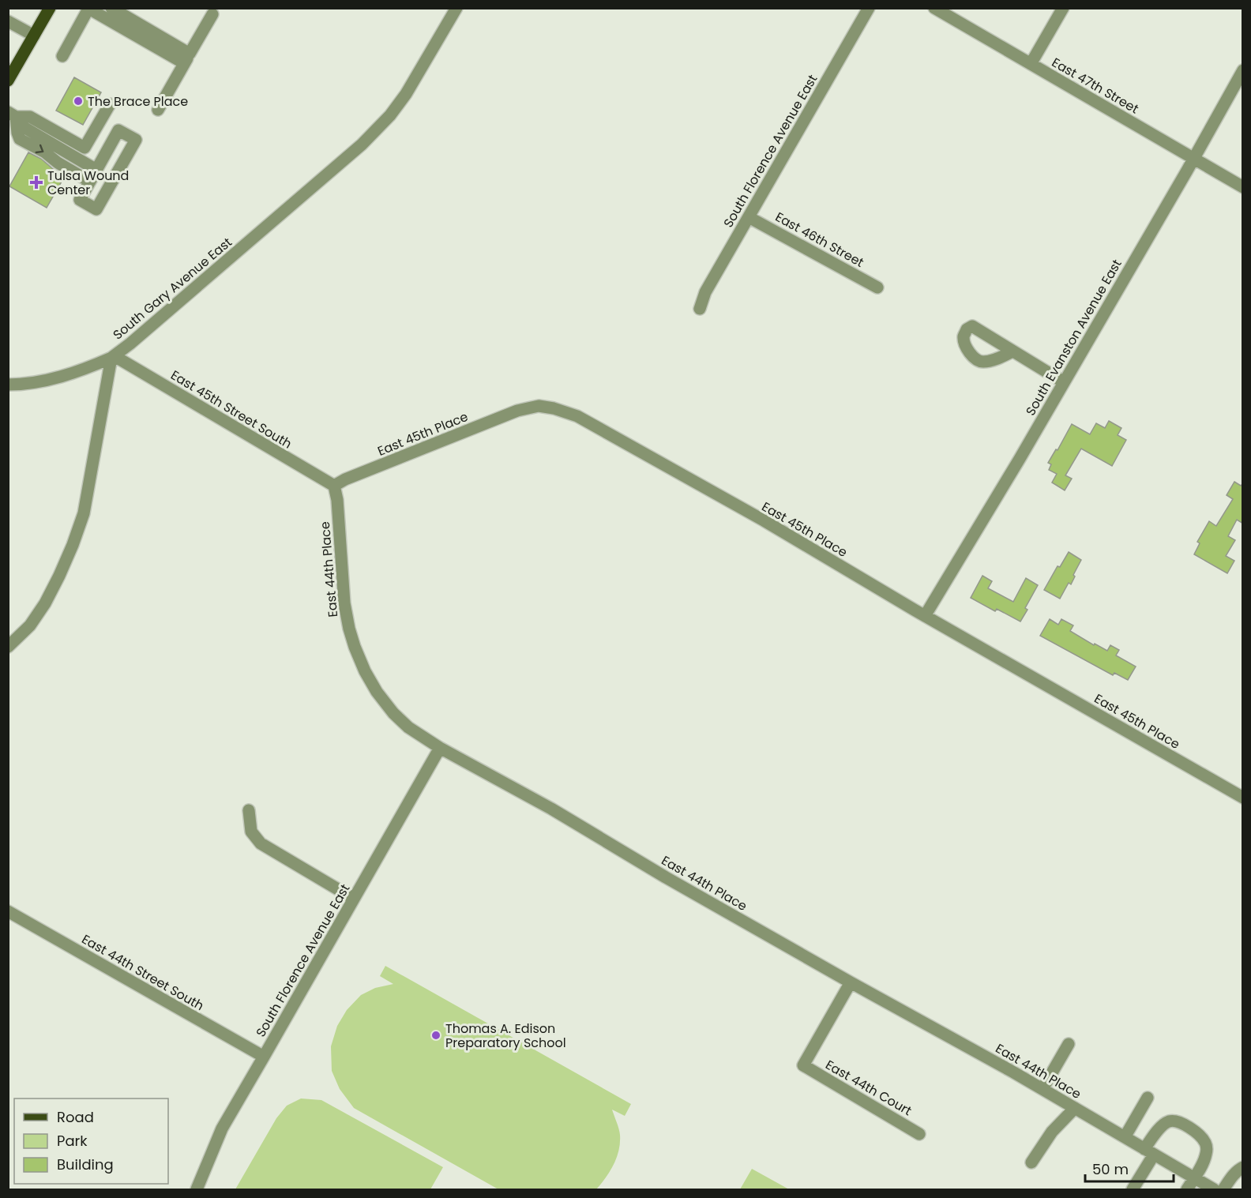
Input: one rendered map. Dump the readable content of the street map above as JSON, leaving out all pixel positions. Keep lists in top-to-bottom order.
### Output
{
  "streets": {
    "street": [
      "East 47th Street",
      "South Florence Avenue East",
      "East 46th Street",
      "South Gary Avenue East",
      "South Evanston Avenue East",
      "East 45th Street South",
      "East 45th Place",
      "East 44th Place",
      "East 44th Street South",
      "East 44th Court"
    ]
  },
  "crossings": [
    ["East 47th Street", "South Evanston Avenue East"],
    ["South Florence Avenue East", "East 46th Street"],
    ["South Florence Avenue East", "East 44th Place"],
    ["South Florence Avenue East", "East 44th Street South"],
    ["South Gary Avenue East", "East 45th Street South"],
    ["South Evanston Avenue East", "East 45th Place"],
    ["East 45th Street South", "East 45th Place"],
    ["East 45th Street South", "East 44th Place"],
    ["East 45th Place", "East 44th Place"],
    ["East 44th Place", "East 44th Court"]
  ],
  "places": {
    "other": ["The Brace Place", "Thomas A. Edison Preparatory School"],
    "health": ["Tulsa Wound Center"]
  },
  "legend": ["Road", "Park", "Building"],
  "scale_bar": "50 m"
}
